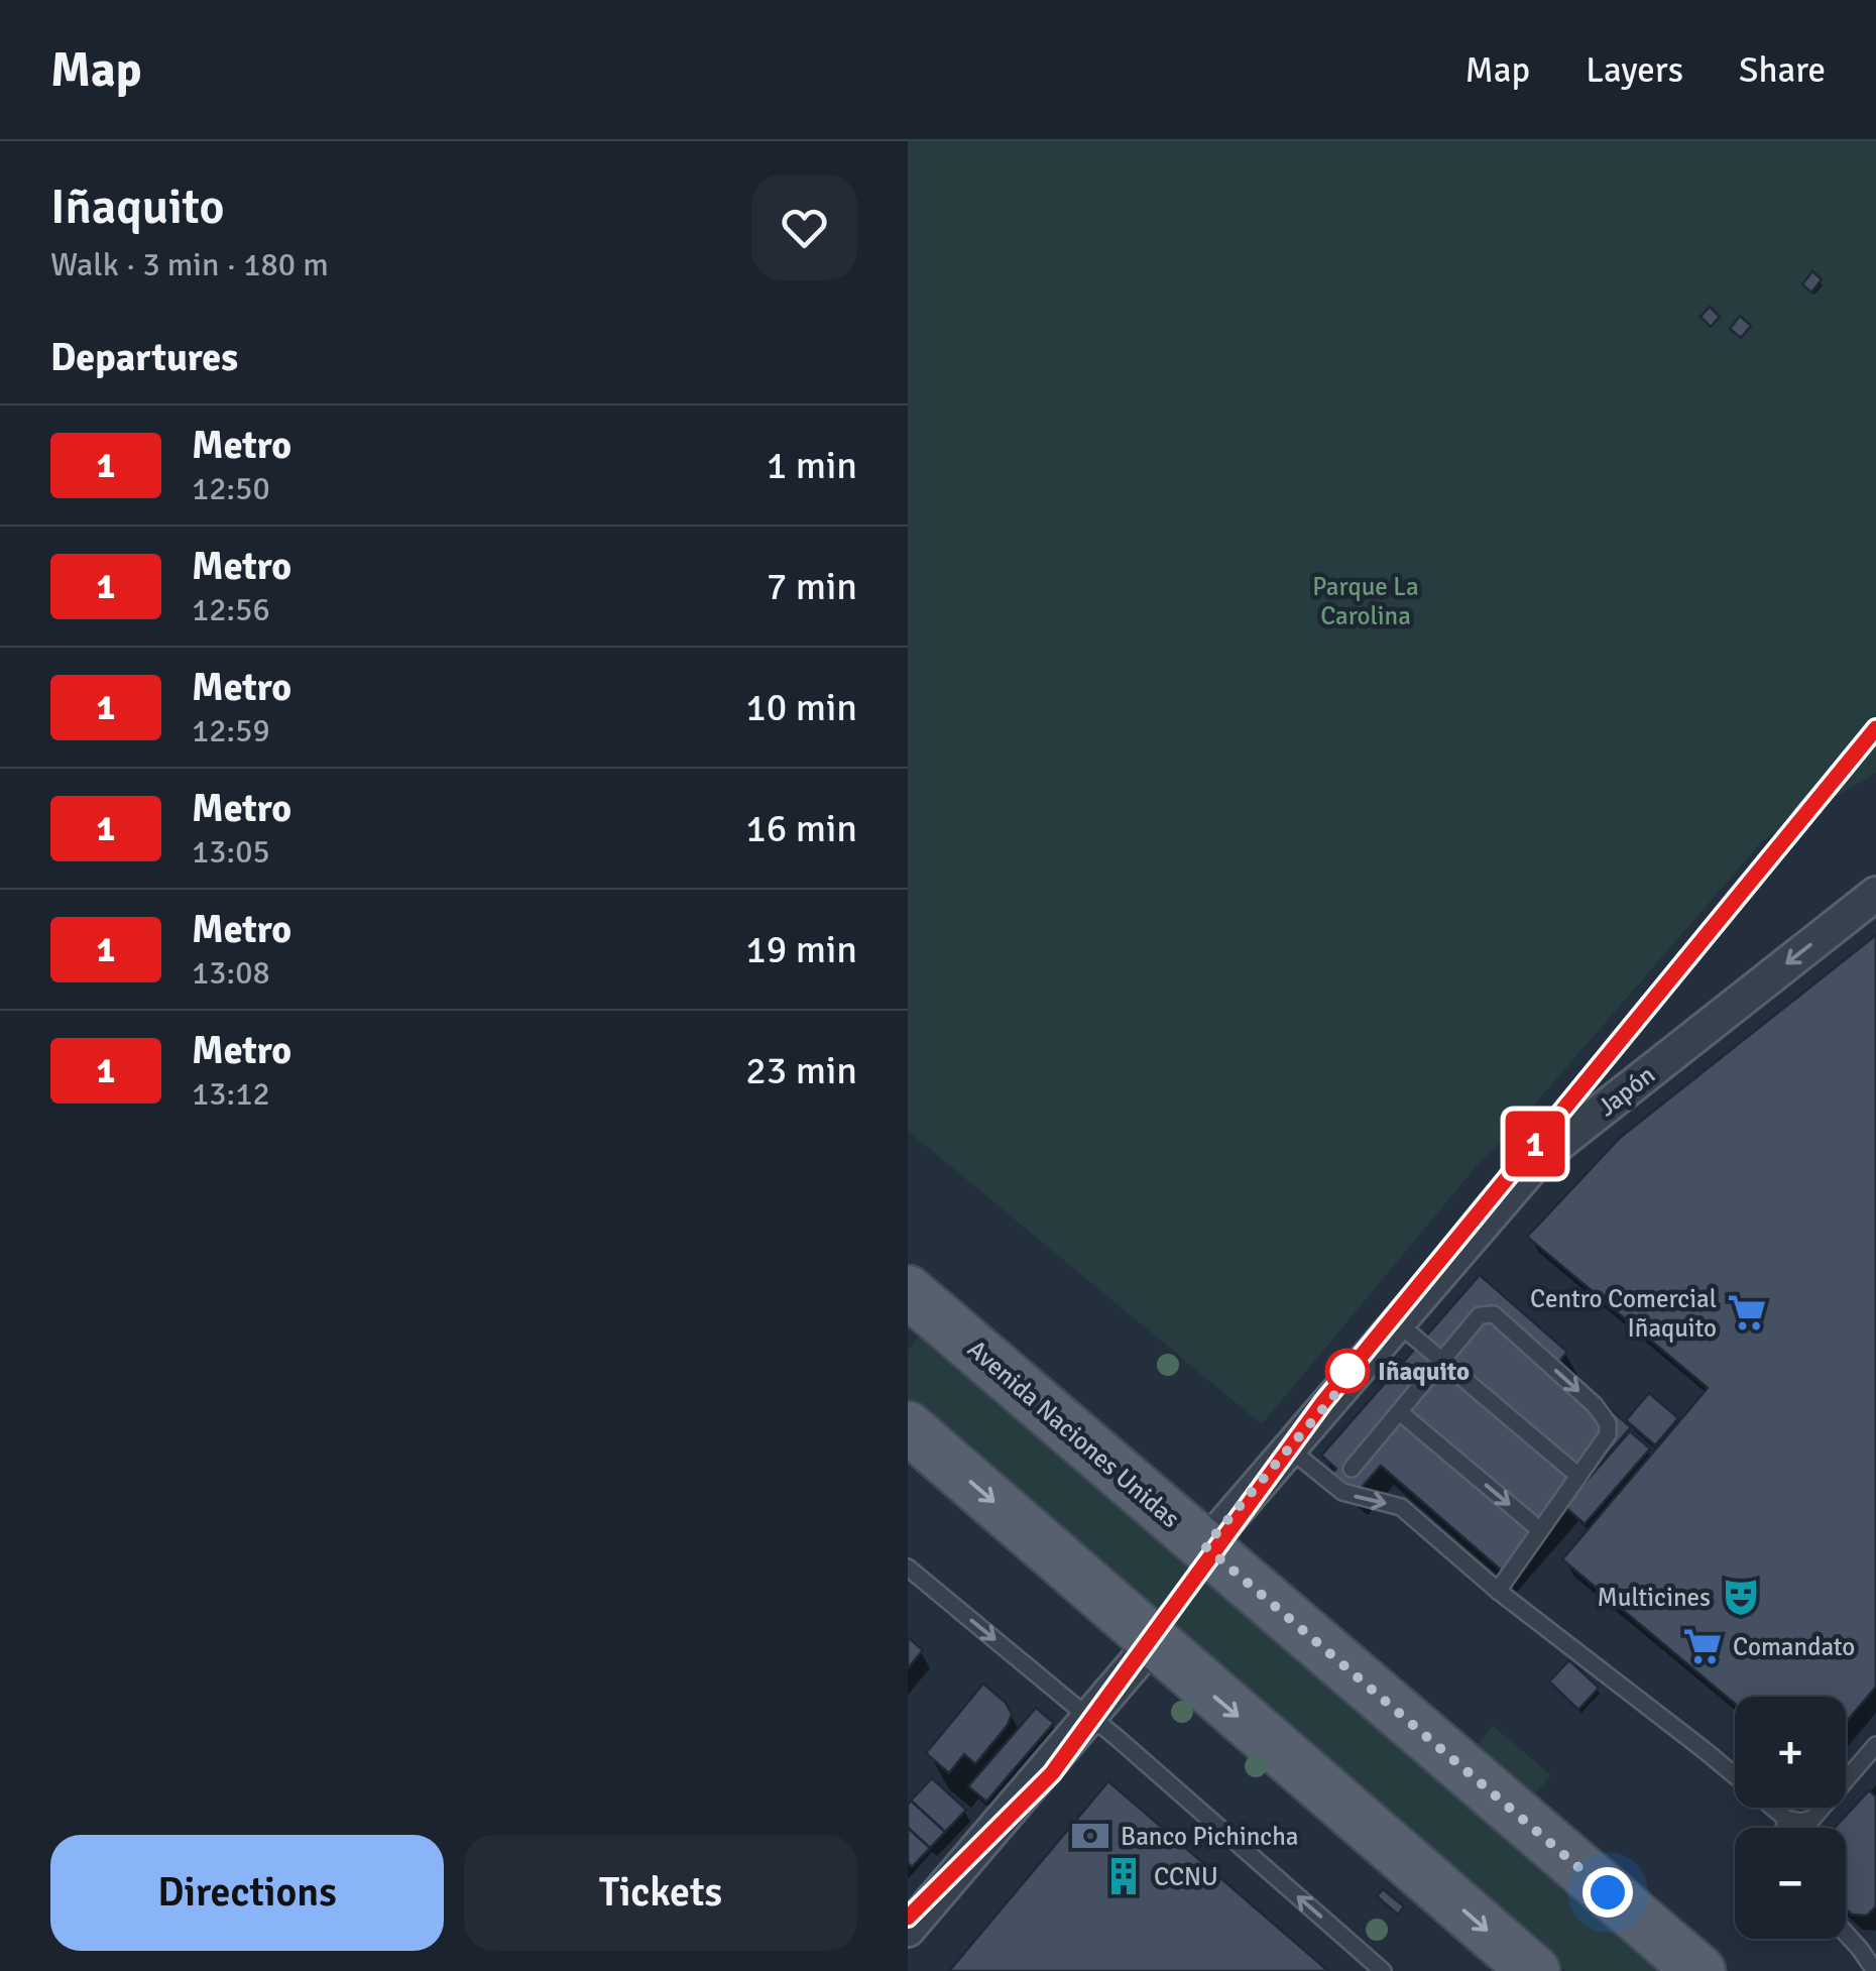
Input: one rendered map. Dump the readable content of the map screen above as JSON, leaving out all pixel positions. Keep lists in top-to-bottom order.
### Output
{
  "streets": {
    "main road": ["Avenida Naciones Unidas"],
    "street": ["Japón"]
  },
  "crossings": [
    ["Japón", "Avenida Naciones Unidas"]
  ],
  "one_way": ["Japón"],
  "parks": ["Parque La Carolina"],
  "places": {
    "supermarket": ["Centro Comercial Iñaquito", "Comandato"],
    "other": ["Iñaquito"],
    "theatre": ["Multicines"],
    "bank": ["Banco Pichincha"],
    "building": ["CCNU"]
  },
  "lines": ["metro line 1"],
  "page": {
    "header": "Map",
    "nav": ["Map", "Layers", "Share"],
    "heading": [
      ["Iñaquito", "Walk · 3 min · 180 m"],
      "Departures"
    ],
    "on_map": "1",
    "list": [
      {
        "mark": "1",
        "name": "Metro",
        "note": "12:50",
        "value": "1 min"
      },
      {
        "mark": "1",
        "name": "Metro",
        "note": "12:56",
        "value": "7 min"
      },
      {
        "mark": "1",
        "name": "Metro",
        "note": "12:59",
        "value": "10 min"
      },
      {
        "mark": "1",
        "name": "Metro",
        "note": "13:05",
        "value": "16 min"
      },
      {
        "mark": "1",
        "name": "Metro",
        "note": "13:08",
        "value": "19 min"
      },
      {
        "mark": "1",
        "name": "Metro",
        "note": "13:12",
        "value": "23 min"
      }
    ],
    "map_buttons": ["+", "−"],
    "buttons": ["Directions", "Tickets"]
  }
}
